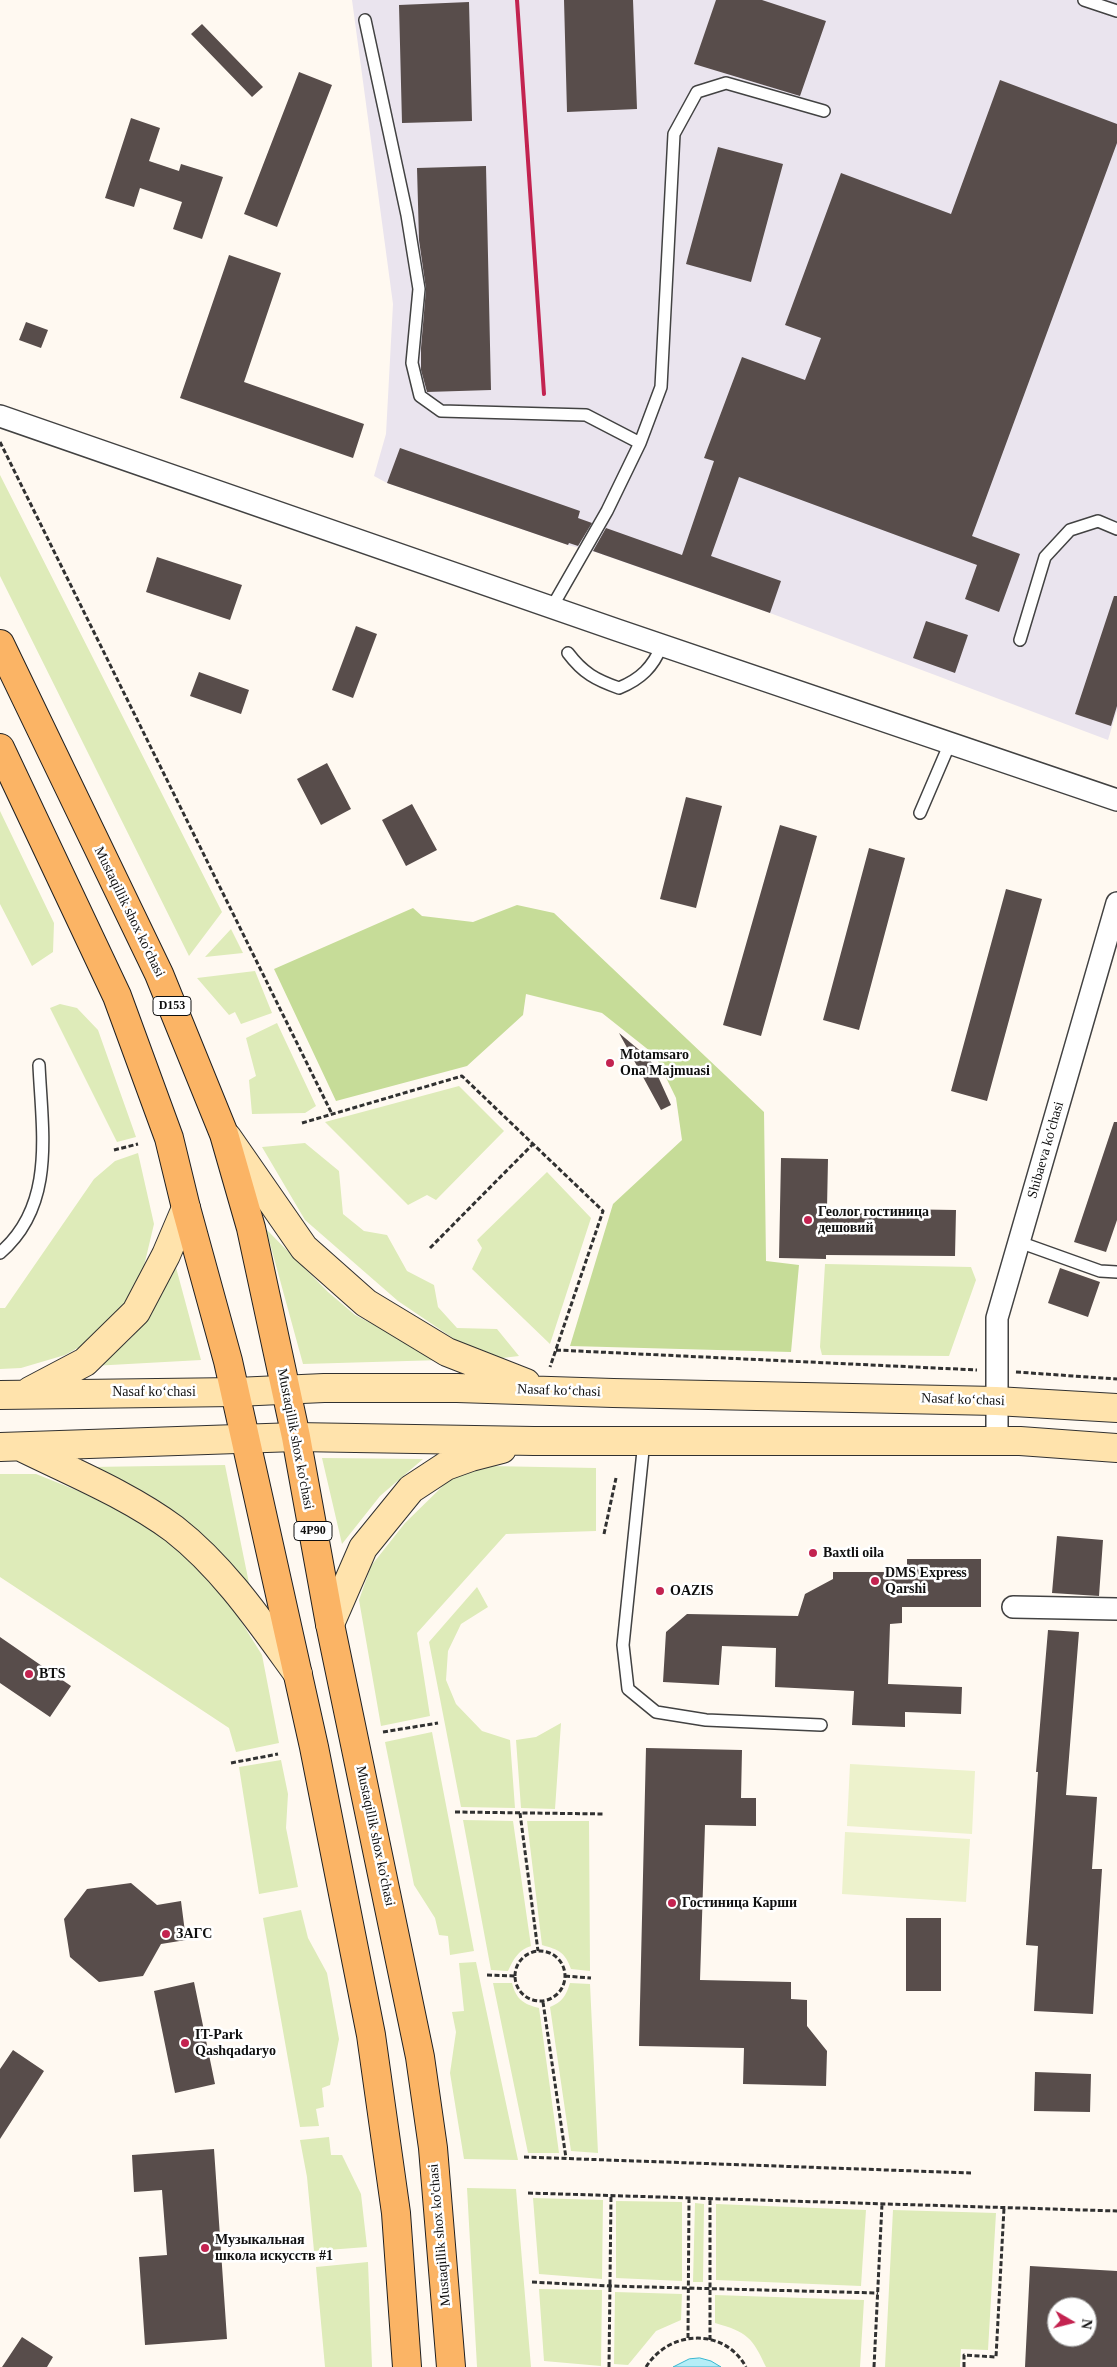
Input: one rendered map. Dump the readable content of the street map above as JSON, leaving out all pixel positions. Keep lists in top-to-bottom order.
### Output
{
  "streets": {
    "main road": [
      "Mustaqillik shox ko'chasi",
      "D153",
      "Nasaf ko‘chasi",
      "4P90"
    ],
    "street": ["Shibaeva ko'chasi"]
  },
  "crossings": [
    ["Mustaqillik shox ko'chasi", "Nasaf ko‘chasi"],
    ["Shibaeva ko'chasi", "Nasaf ko‘chasi"]
  ],
  "places": [
    "Motamsaro Ona Majmuasi",
    "Геолог гостиница дешовий",
    "Baxtli oila",
    "DMS Express Qarshi",
    "OAZIS",
    "BTS",
    "Гостиница Карши",
    "ЗАГС",
    "IT-Park Qashqadaryo",
    "Музыкальная школа искусств #1"
  ],
  "north": "right"
}
